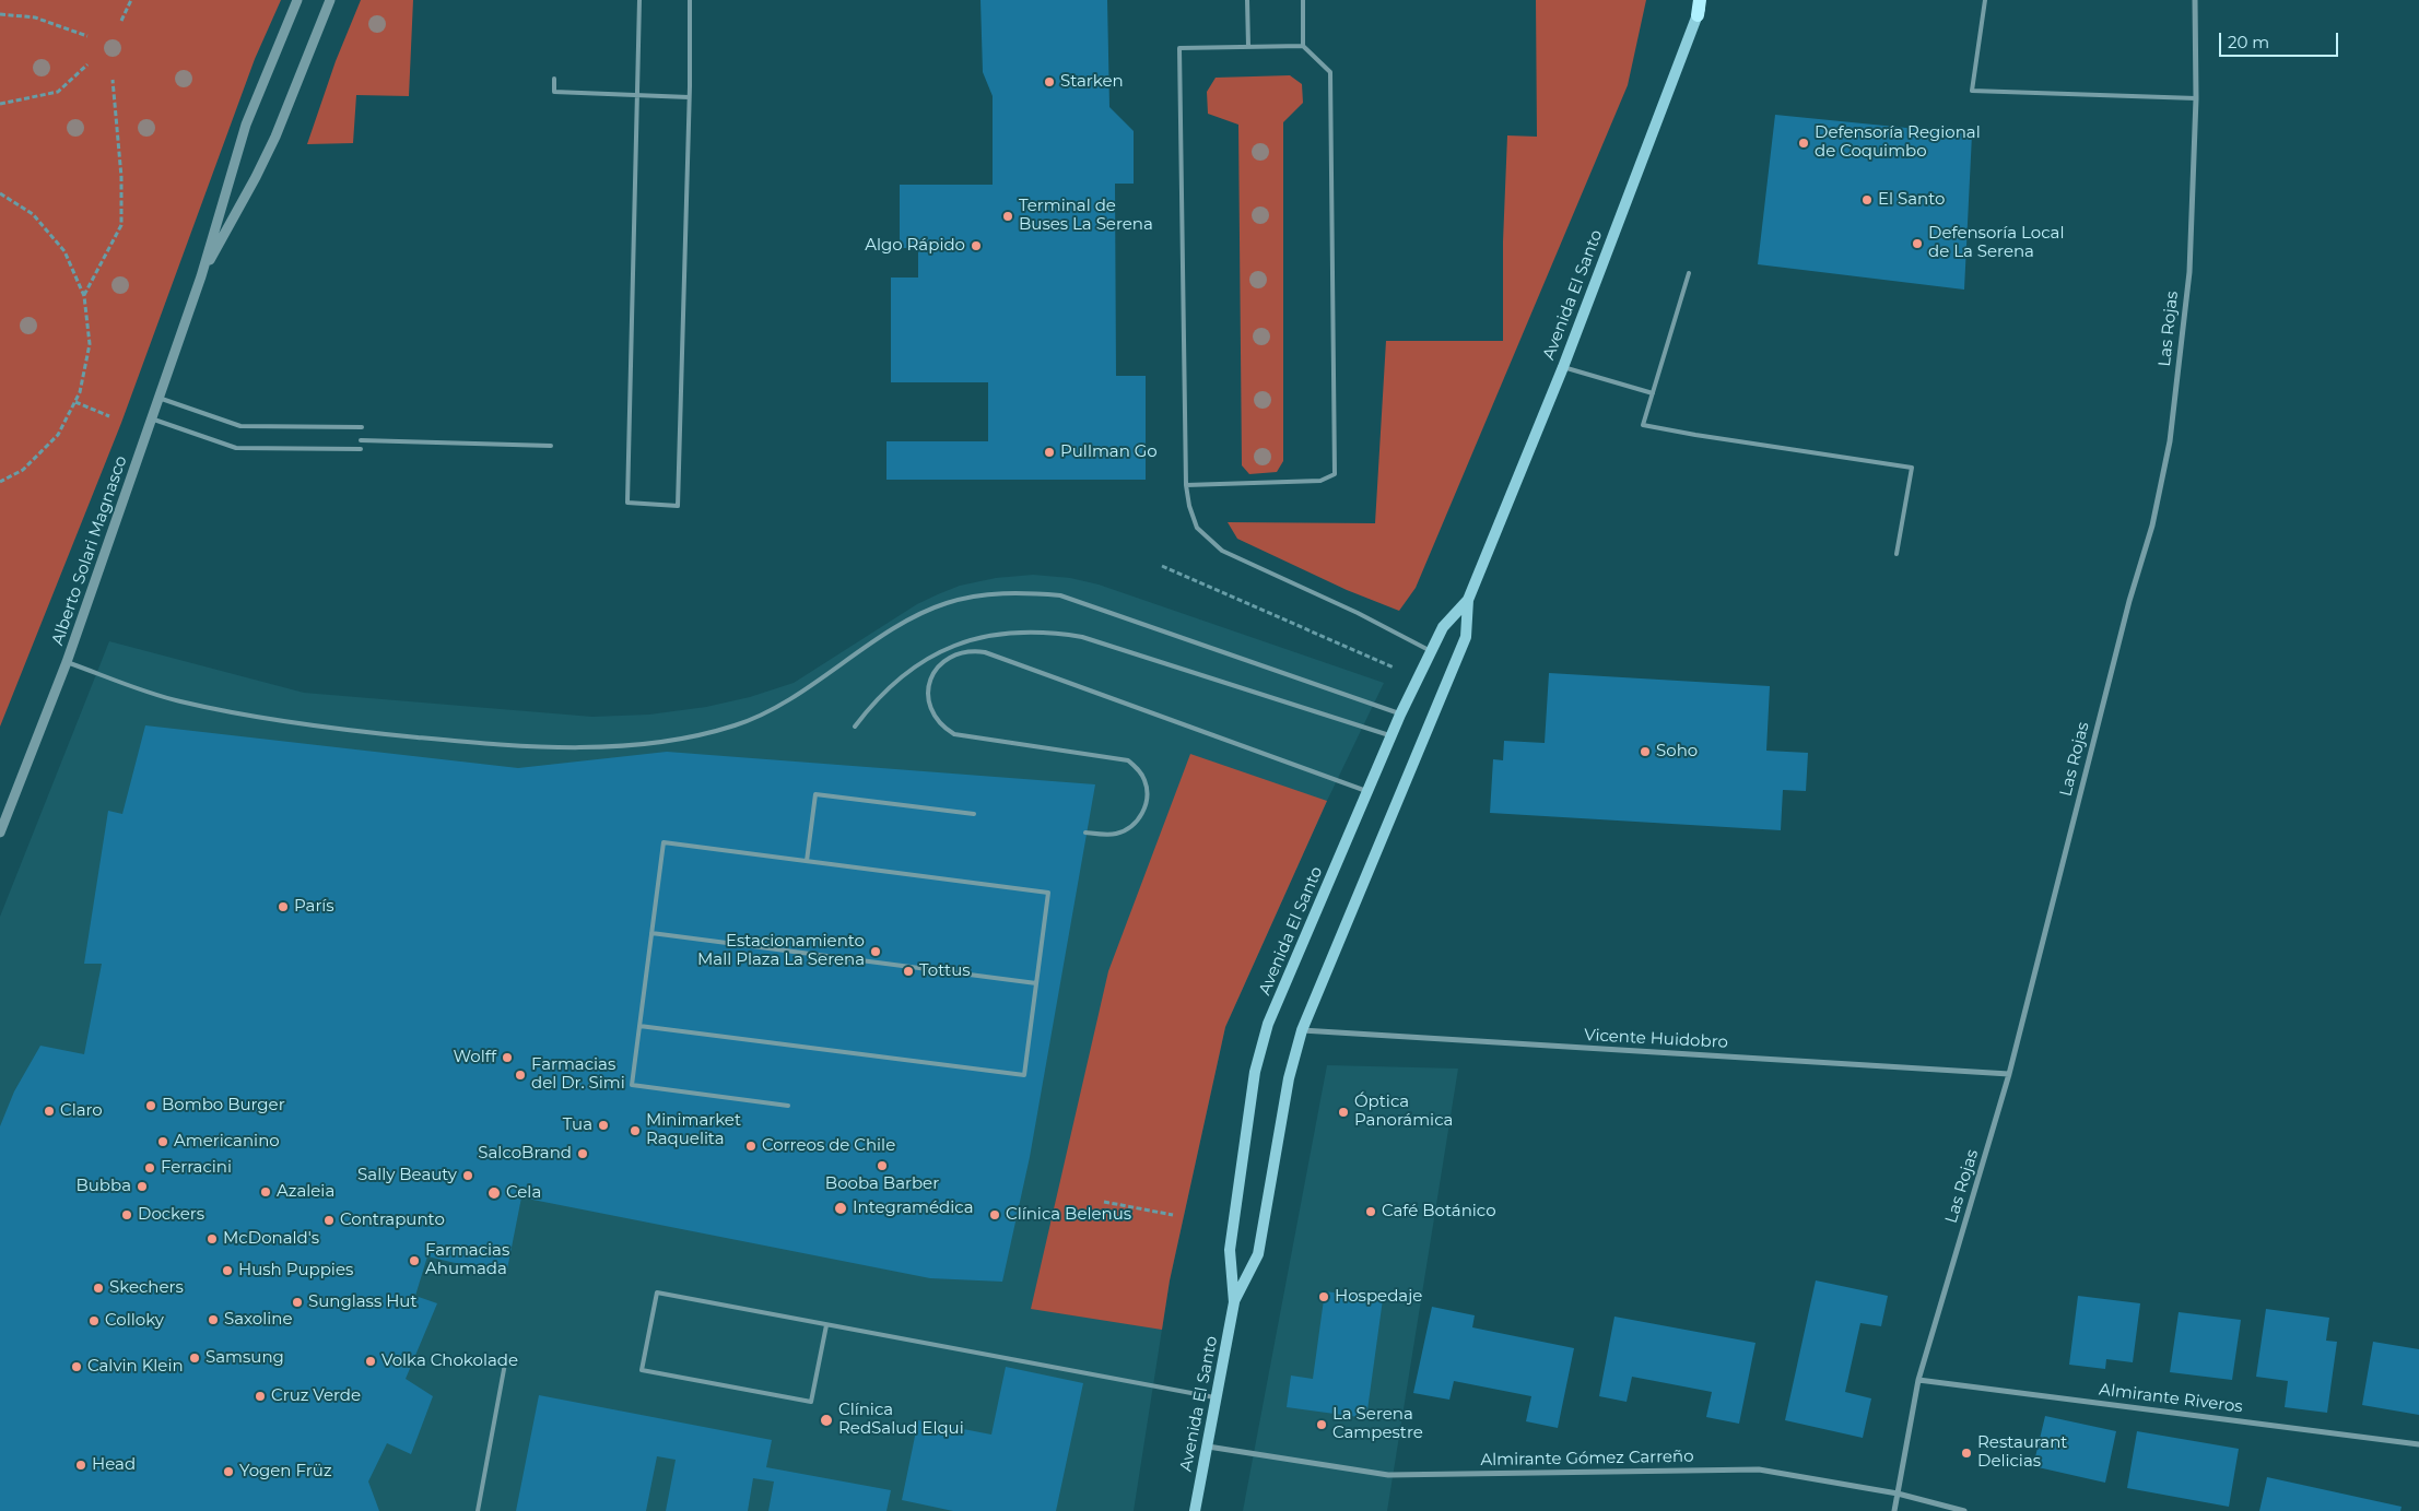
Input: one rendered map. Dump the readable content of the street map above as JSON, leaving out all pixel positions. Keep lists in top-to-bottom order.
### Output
{
  "streets": {
    "main road": ["Avenida El Santo"],
    "street": [
      "Las Rojas",
      "Alberto Solari Magnasco",
      "Vicente Huidobro",
      "Almirante Riveros",
      "Almirante Gómez Carreño"
    ]
  },
  "crossings": [
    ["Avenida El Santo", "Vicente Huidobro"],
    ["Avenida El Santo", "Almirante Gómez Carreño"],
    ["Las Rojas", "Vicente Huidobro"],
    ["Las Rojas", "Almirante Riveros"],
    ["Las Rojas", "Almirante Gómez Carreño"]
  ],
  "places": [
    "Starken",
    "Defensoría Regional de Coquimbo",
    "El Santo",
    "Terminal de Buses La Serena",
    "Defensoría Local de La Serena",
    "Algo Rápido",
    "Pullman Go",
    "Soho",
    "París",
    "Estacionamiento Mall Plaza La Serena",
    "Tottus",
    "Wolff",
    "Farmacias del Dr. Simi",
    "Bombo Burger",
    "Claro",
    "Óptica Panorámica",
    "Tua",
    "Minimarket Raquelita",
    "Americanino",
    "Correos de Chile",
    "SalcoBrand",
    "Booba Barber",
    "Ferracini",
    "Sally Beauty",
    "Bubba",
    "Azaleia",
    "Cela",
    "Integramédica",
    "Café Botánico",
    "Dockers",
    "Clínica Belenus",
    "Contrapunto",
    "McDonald's",
    "Farmacias Ahumada",
    "Hush Puppies",
    "Skechers",
    "Hospedaje",
    "Sunglass Hut",
    "Saxoline",
    "Colloky",
    "Samsung",
    "Volka Chokolade",
    "Calvin Klein",
    "Cruz Verde",
    "Clínica RedSalud Elqui",
    "La Serena Campestre",
    "Restaurant Delicias",
    "Head",
    "Yogen Früz"
  ],
  "scale_bar": "20 m"
}
